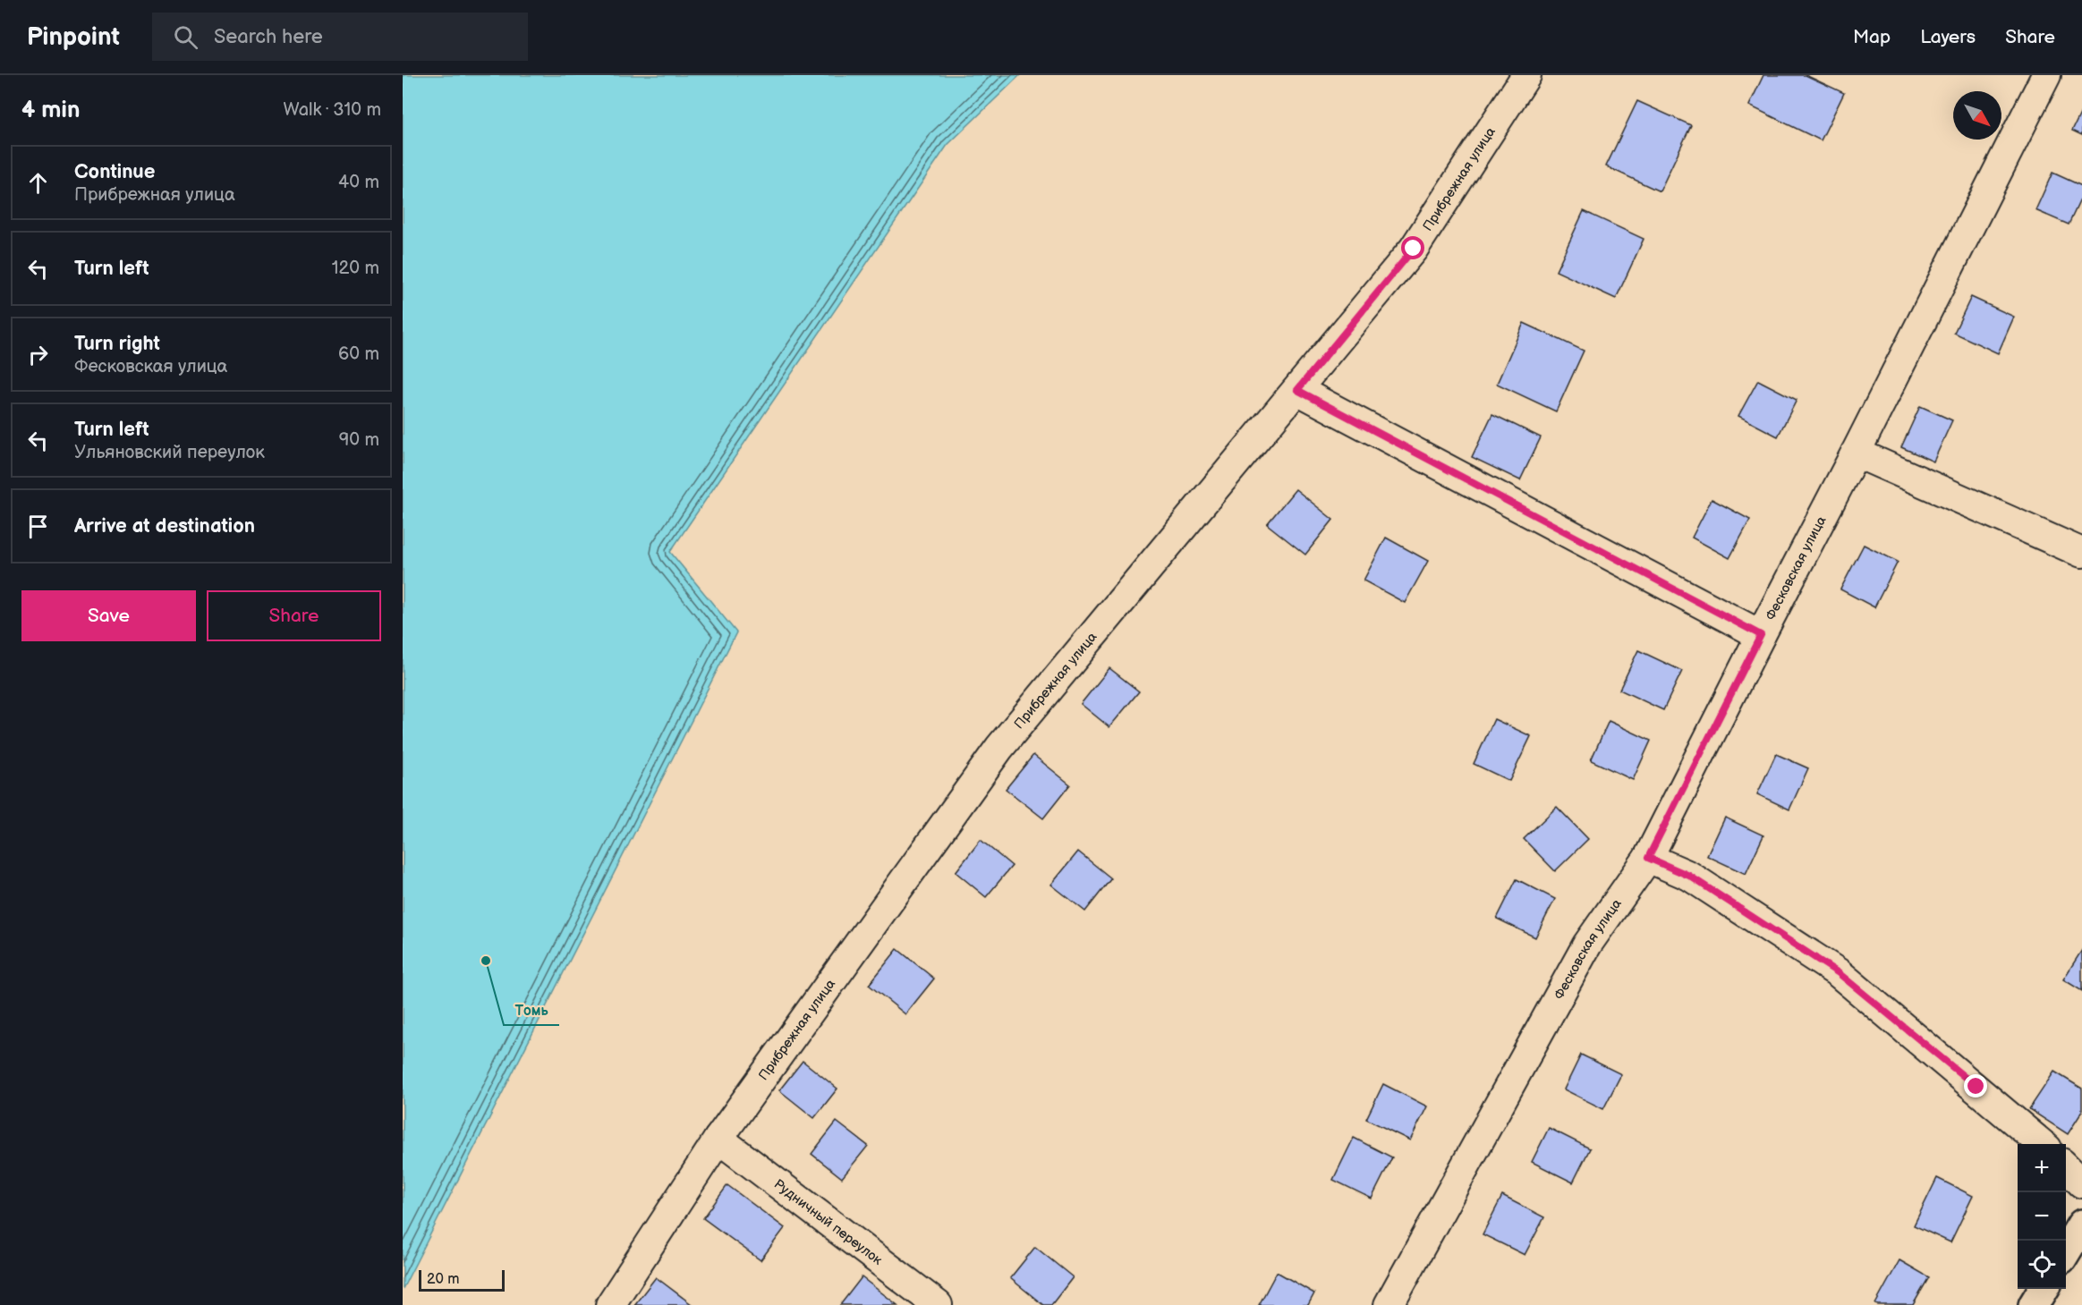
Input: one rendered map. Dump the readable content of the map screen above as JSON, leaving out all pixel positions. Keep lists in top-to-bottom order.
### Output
{
  "streets": {
    "street": ["Прибрежная улица", "Фесковская улица", "Рудничный переулок"]
  },
  "crossings": [
    ["Прибрежная улица", "Рудничный переулок"]
  ],
  "places": ["Томь"],
  "scale_bar": "20 m",
  "north": "bottom right",
  "page": {
    "header": "Pinpoint",
    "search": "Search here",
    "nav": ["Map", "Layers", "Share"],
    "heading": ["4 min", "Walk · 310 m"],
    "list": [
      ["Continue", "Прибрежная улица", "40 m"],
      ["Turn left", "120 m"],
      ["Turn right", "Фесковская улица", "60 m"],
      ["Turn left", "Ульяновский переулок", "90 m"],
      "Arrive at destination"
    ],
    "buttons": ["Save", "Share"],
    "map_buttons": ["+", "−"],
    "scale": "20 m"
  }
}
